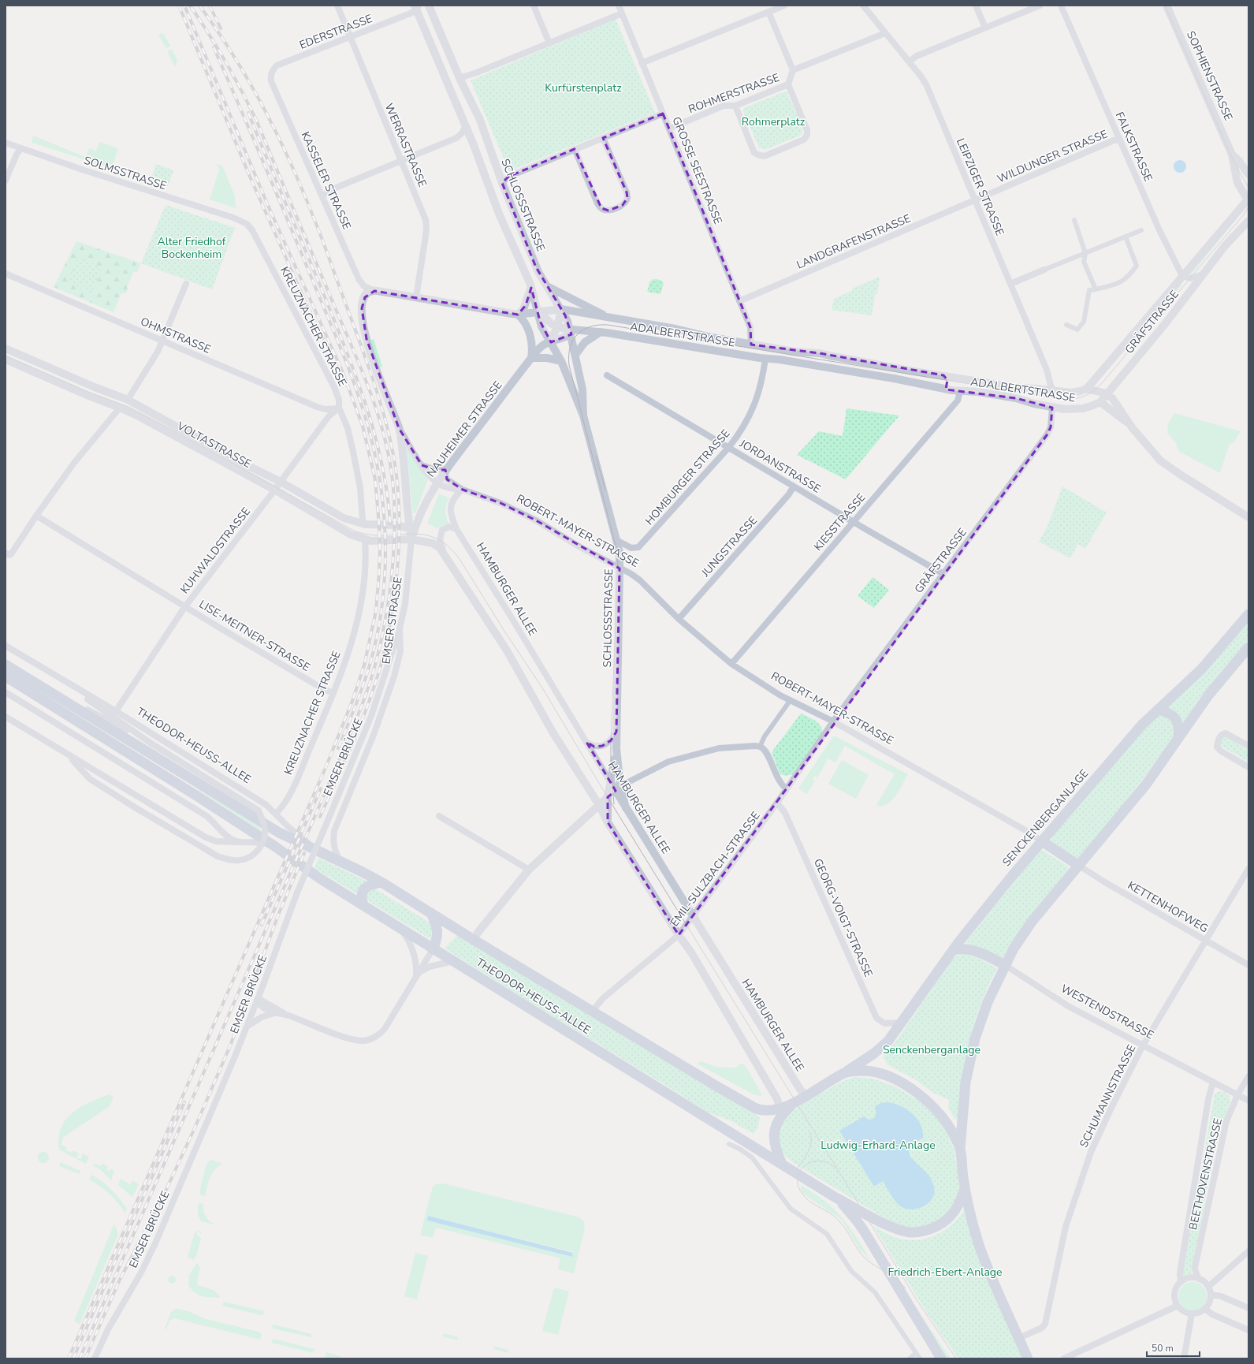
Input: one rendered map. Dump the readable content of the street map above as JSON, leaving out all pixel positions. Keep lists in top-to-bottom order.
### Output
{
  "streets": {
    "main road": [
      "ROBERT-MAYER-STRASSE",
      "THEODOR-HEUSS-ALLEE",
      "SENCKENBERGANLAGE",
      "WESTENDSTRASSE"
    ],
    "street": [
      "EDERSTRASSE",
      "SOPHIENSTRASSE",
      "ROHMERSTRASSE",
      "WERRASTRASSE",
      "FALKSTRASSE",
      "WILDUNGER STRASSE",
      "GROSSE SEESTRASSE",
      "SOLMSSTRASSE",
      "KASSELER STRASSE",
      "LEIPZIGER STRASSE",
      "SCHLOSSSTRASSE",
      "LANDGRAFENSTRASSE",
      "GRÄFSTRASSE",
      "KREUZNACHER STRASSE",
      "ADALBERTSTRASSE",
      "OHMSTRASSE",
      "NAUHEIMER STRASSE",
      "VOLTASTRASSE",
      "JORDANSTRASSE",
      "HOMBURGER STRASSE",
      "KIESSTRASSE",
      "JUNGSTRASSE",
      "KUHWALDSTRASSE",
      "HAMBURGER ALLEE",
      "EMSER STRASSE",
      "LISE-MEITNER-STRASSE",
      "EMSER BRÜCKE",
      "EMIL-SULZBACH-STRASSE",
      "KETTENHOFWEG",
      "GEORG-VOIGT-STRASSE",
      "SCHUMANNSTRASSE",
      "BEETHOVENSTRASSE"
    ]
  },
  "crossings": [
    ["EDERSTRASSE", "WERRASTRASSE"],
    ["EDERSTRASSE", "KASSELER STRASSE"],
    ["EDERSTRASSE", "SCHLOSSSTRASSE"],
    ["SOPHIENSTRASSE", "GRÄFSTRASSE"],
    ["ROHMERSTRASSE", "GROSSE SEESTRASSE"],
    ["ROHMERSTRASSE", "LEIPZIGER STRASSE"],
    ["WERRASTRASSE", "ADALBERTSTRASSE"],
    ["FALKSTRASSE", "WILDUNGER STRASSE"],
    ["FALKSTRASSE", "GRÄFSTRASSE"],
    ["WILDUNGER STRASSE", "LEIPZIGER STRASSE"],
    ["WILDUNGER STRASSE", "LANDGRAFENSTRASSE"],
    ["GROSSE SEESTRASSE", "LANDGRAFENSTRASSE"],
    ["GROSSE SEESTRASSE", "ADALBERTSTRASSE"],
    ["SOLMSSTRASSE", "KREUZNACHER STRASSE"],
    ["KASSELER STRASSE", "ADALBERTSTRASSE"],
    ["LEIPZIGER STRASSE", "LANDGRAFENSTRASSE"],
    ["LEIPZIGER STRASSE", "ADALBERTSTRASSE"],
    ["SCHLOSSSTRASSE", "ADALBERTSTRASSE"],
    ["SCHLOSSSTRASSE", "NAUHEIMER STRASSE"],
    ["SCHLOSSSTRASSE", "HOMBURGER STRASSE"],
    ["SCHLOSSSTRASSE", "ROBERT-MAYER-STRASSE"],
    ["SCHLOSSSTRASSE", "HAMBURGER ALLEE"],
    ["GRÄFSTRASSE", "ADALBERTSTRASSE"],
    ["GRÄFSTRASSE", "JORDANSTRASSE"],
    ["GRÄFSTRASSE", "ROBERT-MAYER-STRASSE"],
    ["GRÄFSTRASSE", "EMIL-SULZBACH-STRASSE"],
    ["KREUZNACHER STRASSE", "OHMSTRASSE"],
    ["KREUZNACHER STRASSE", "VOLTASTRASSE"],
    ["KREUZNACHER STRASSE", "KUHWALDSTRASSE"],
    ["KREUZNACHER STRASSE", "LISE-MEITNER-STRASSE"],
    ["KREUZNACHER STRASSE", "THEODOR-HEUSS-ALLEE"],
    ["ADALBERTSTRASSE", "NAUHEIMER STRASSE"],
    ["ADALBERTSTRASSE", "HOMBURGER STRASSE"],
    ["ADALBERTSTRASSE", "KIESSTRASSE"],
    ["OHMSTRASSE", "KUHWALDSTRASSE"],
    ["NAUHEIMER STRASSE", "VOLTASTRASSE"],
    ["NAUHEIMER STRASSE", "ROBERT-MAYER-STRASSE"],
    ["NAUHEIMER STRASSE", "EMSER STRASSE"],
    ["VOLTASTRASSE", "KUHWALDSTRASSE"],
    ["VOLTASTRASSE", "EMSER STRASSE"],
    ["JORDANSTRASSE", "HOMBURGER STRASSE"],
    ["JORDANSTRASSE", "KIESSTRASSE"],
    ["JORDANSTRASSE", "JUNGSTRASSE"],
    ["KIESSTRASSE", "ROBERT-MAYER-STRASSE"],
    ["ROBERT-MAYER-STRASSE", "JUNGSTRASSE"],
    ["ROBERT-MAYER-STRASSE", "HAMBURGER ALLEE"],
    ["ROBERT-MAYER-STRASSE", "SENCKENBERGANLAGE"],
    ["ROBERT-MAYER-STRASSE", "EMIL-SULZBACH-STRASSE"],
    ["ROBERT-MAYER-STRASSE", "KETTENHOFWEG"],
    ["KUHWALDSTRASSE", "LISE-MEITNER-STRASSE"],
    ["KUHWALDSTRASSE", "THEODOR-HEUSS-ALLEE"],
    ["HAMBURGER ALLEE", "EMIL-SULZBACH-STRASSE"],
    ["EMSER STRASSE", "THEODOR-HEUSS-ALLEE"],
    ["EMSER STRASSE", "EMSER BRÜCKE"],
    ["THEODOR-HEUSS-ALLEE", "EMIL-SULZBACH-STRASSE"],
    ["SENCKENBERGANLAGE", "GEORG-VOIGT-STRASSE"],
    ["SENCKENBERGANLAGE", "WESTENDSTRASSE"],
    ["EMIL-SULZBACH-STRASSE", "GEORG-VOIGT-STRASSE"],
    ["KETTENHOFWEG", "SCHUMANNSTRASSE"],
    ["WESTENDSTRASSE", "SCHUMANNSTRASSE"],
    ["WESTENDSTRASSE", "BEETHOVENSTRASSE"]
  ],
  "parks": [
    "Kurfürstenplatz",
    "Rohmerplatz",
    "Alter Friedhof Bockenheim",
    "Senckenberganlage",
    "Ludwig-Erhard-Anlage",
    "Friedrich-Ebert-Anlage"
  ],
  "scale_bar": "50 m"
}
